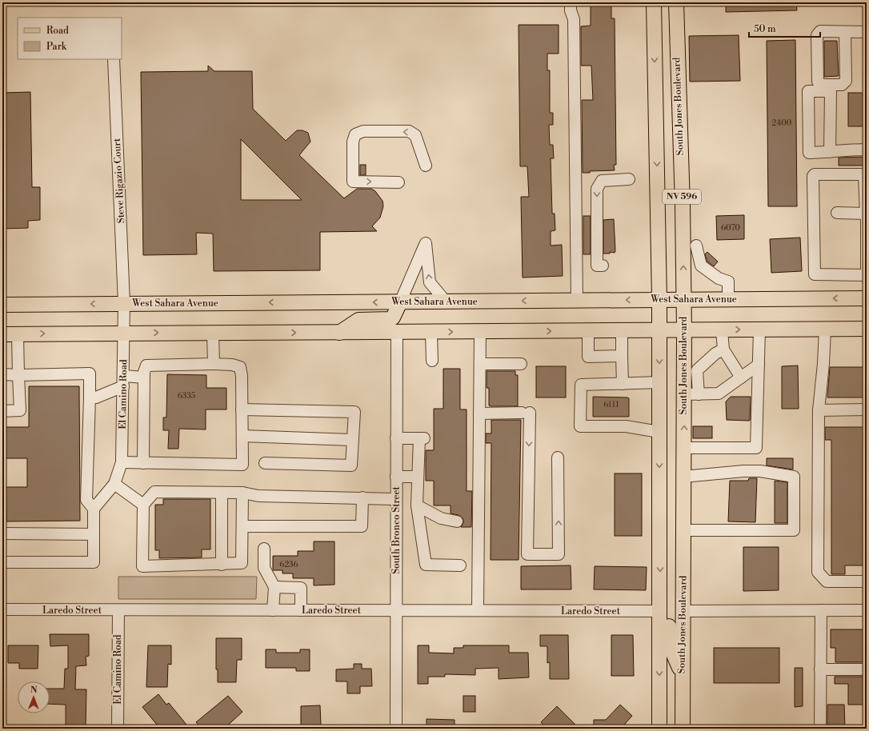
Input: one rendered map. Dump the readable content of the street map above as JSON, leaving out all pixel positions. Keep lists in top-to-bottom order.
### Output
{
  "streets": {
    "main road": ["South Jones Boulevard", "NV 596", "West Sahara Avenue"],
    "street": [
      "Steve Rigazio Court",
      "El Camino Road",
      "South Bronco Street",
      "Laredo Street"
    ]
  },
  "crossings": [
    ["South Jones Boulevard", "West Sahara Avenue"],
    ["Steve Rigazio Court", "West Sahara Avenue"],
    ["Steve Rigazio Court", "El Camino Road"],
    ["NV 596", "West Sahara Avenue"],
    ["West Sahara Avenue", "El Camino Road"],
    ["El Camino Road", "Laredo Street"],
    ["South Bronco Street", "Laredo Street"]
  ],
  "house_numbers": [
    "2400",
    "6070",
    "6335",
    "6111",
    "6236"
  ],
  "legend": ["Road", "Park"],
  "scale_bar": "50 m",
  "north": "top"
}
